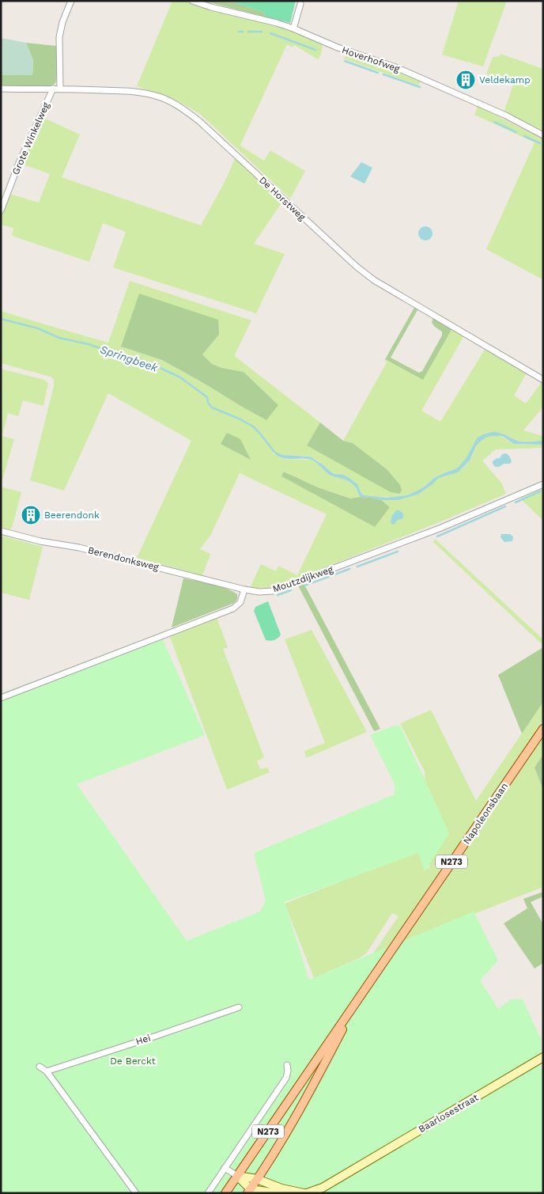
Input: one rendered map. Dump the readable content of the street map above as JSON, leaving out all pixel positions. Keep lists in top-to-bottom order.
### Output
{
  "streets": {
    "main road": ["Napoleonsbaan", "N273"],
    "street": [
      "Hoverhofweg",
      "Grote Winkelweg",
      "De Horstweg",
      "Berendonksweg",
      "Moutzdijkweg",
      "Hei",
      "Baarlosestraat"
    ]
  },
  "crossings": [
    ["Grote Winkelweg", "De Horstweg"],
    ["Berendonksweg", "Moutzdijkweg"],
    ["Napoleonsbaan", "N273"]
  ],
  "water": ["Springbeek"],
  "parks": ["De Berckt"],
  "places": {
    "building": ["Veldekamp", "Beerendonk"]
  }
}
